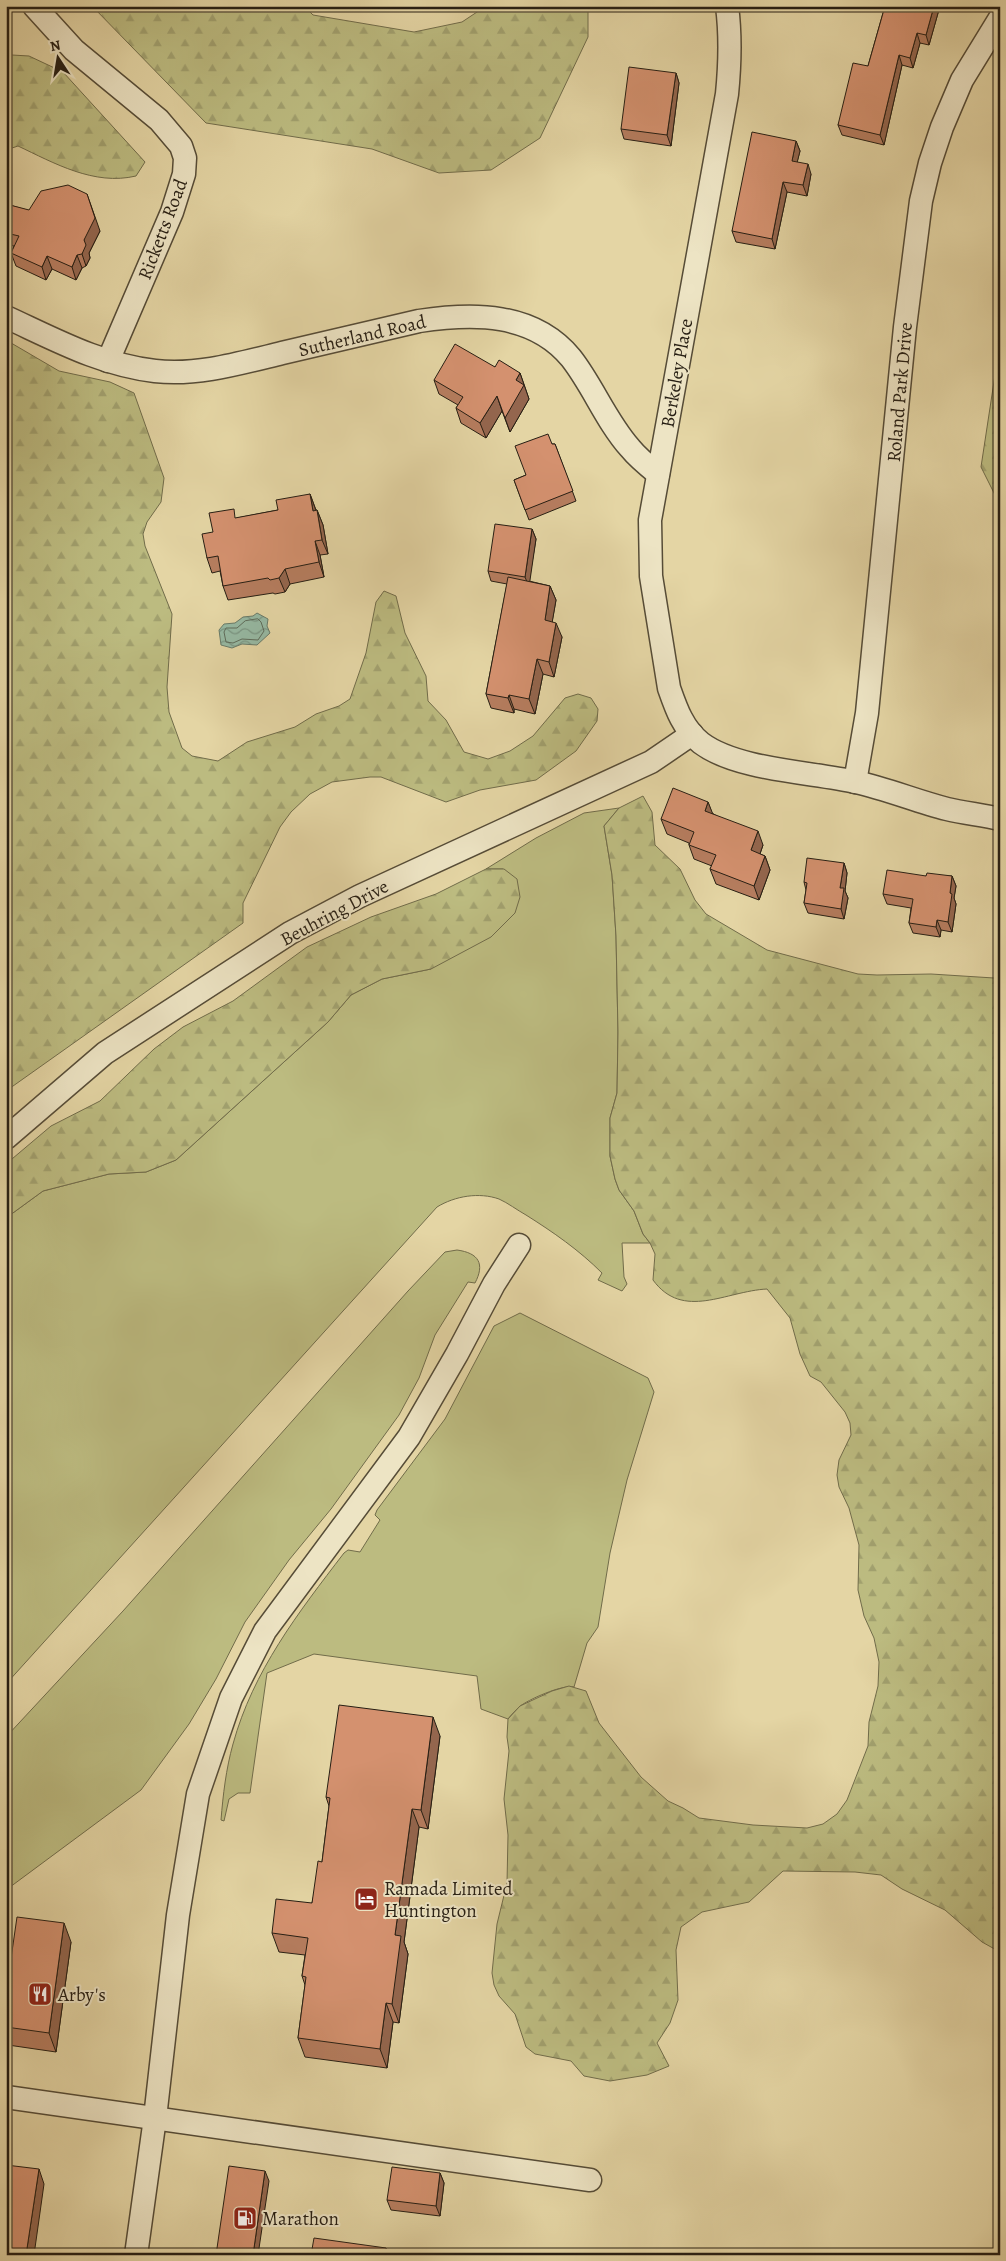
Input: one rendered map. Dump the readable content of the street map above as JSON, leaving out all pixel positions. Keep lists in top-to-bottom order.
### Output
{
  "streets": {
    "street": [
      "Ricketts Road",
      "Sutherland Road",
      "Berkeley Place",
      "Roland Park Drive",
      "Beuhring Drive"
    ]
  },
  "crossings": [
    ["Ricketts Road", "Sutherland Road"],
    ["Sutherland Road", "Berkeley Place"],
    ["Berkeley Place", "Beuhring Drive"]
  ],
  "places": {
    "hotel": ["Ramada Limited Huntington"],
    "restaurant": ["Arby's"],
    "fuel station": ["Marathon"]
  },
  "north": "top"
}
